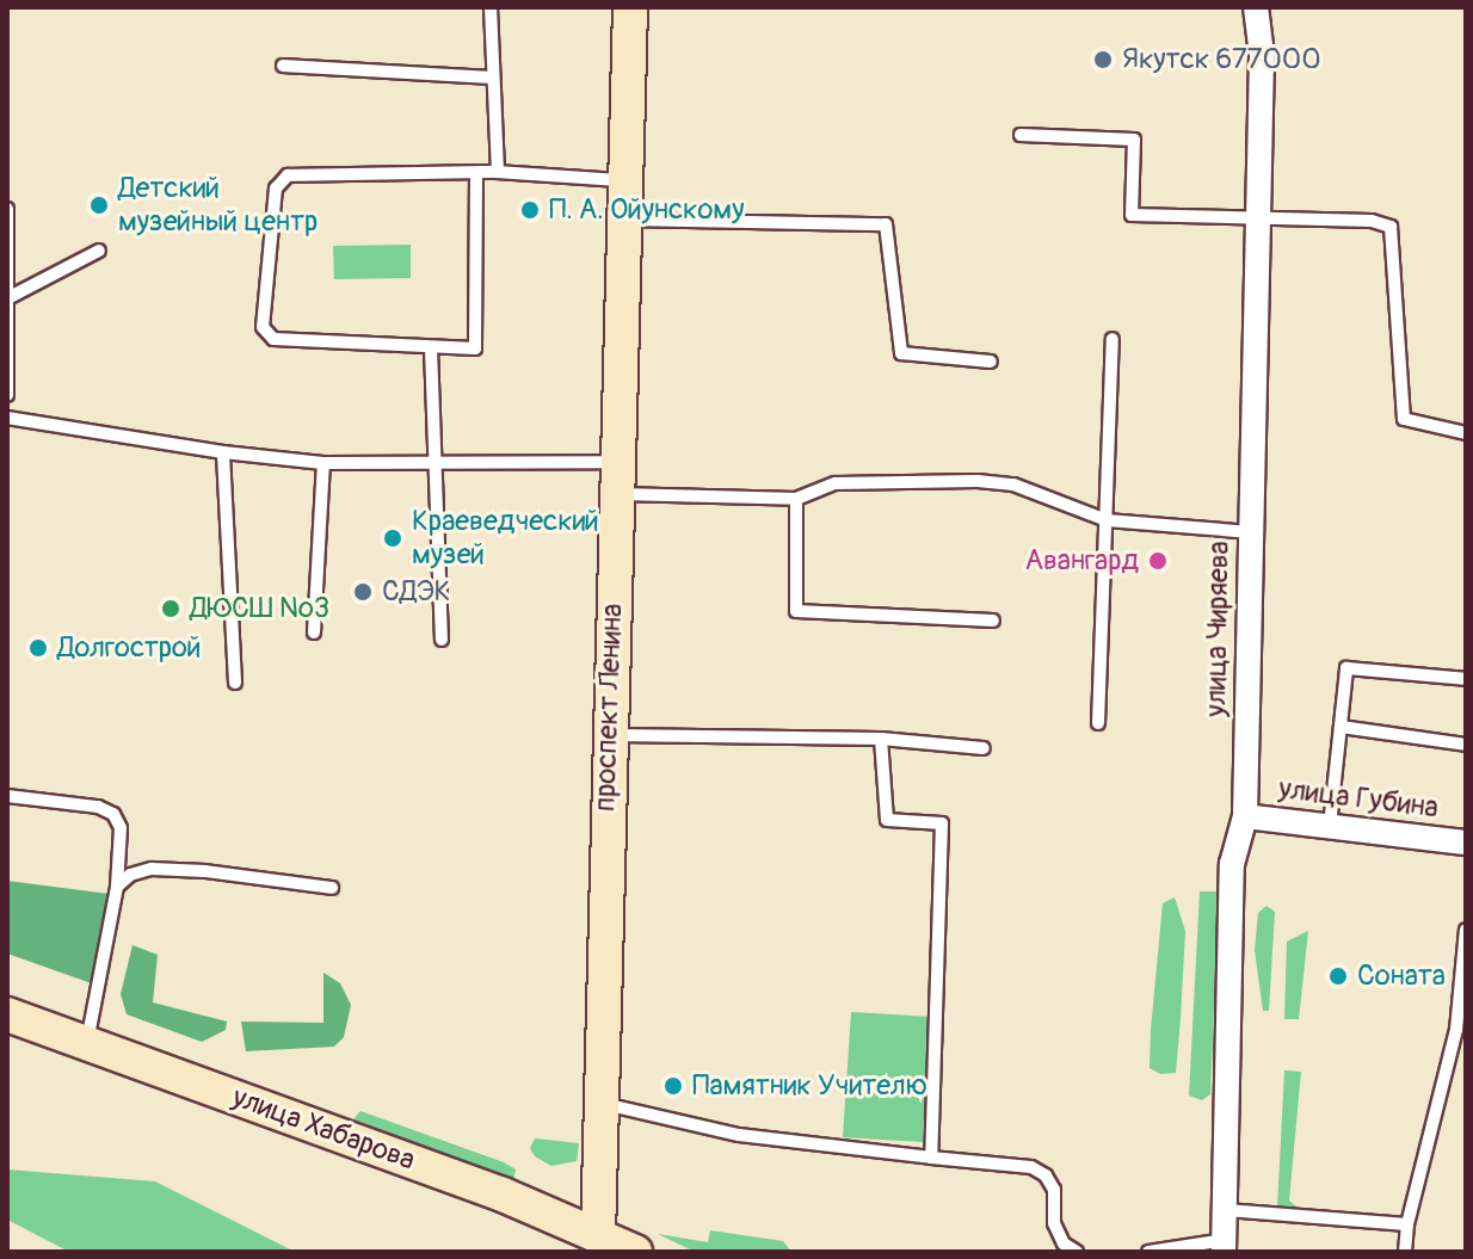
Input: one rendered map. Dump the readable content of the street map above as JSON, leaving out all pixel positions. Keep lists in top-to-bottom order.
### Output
{
  "streets": {
    "main road": ["проспект Ленина", "улица Хабарова"],
    "street": ["улица Чиряева", "улица Губина"]
  },
  "crossings": [
    ["улица Чиряева", "улица Губина"],
    ["проспект Ленина", "улица Хабарова"]
  ],
  "places": [
    "Якутск 677000",
    "Детский музейный центр",
    "П. А. Ойунскому",
    "Краеведческий музей",
    "Авангард",
    "СДЭК",
    "ДЮСШ №3",
    "Долгострой",
    "Соната",
    "Памятник Учителю"
  ]
}
